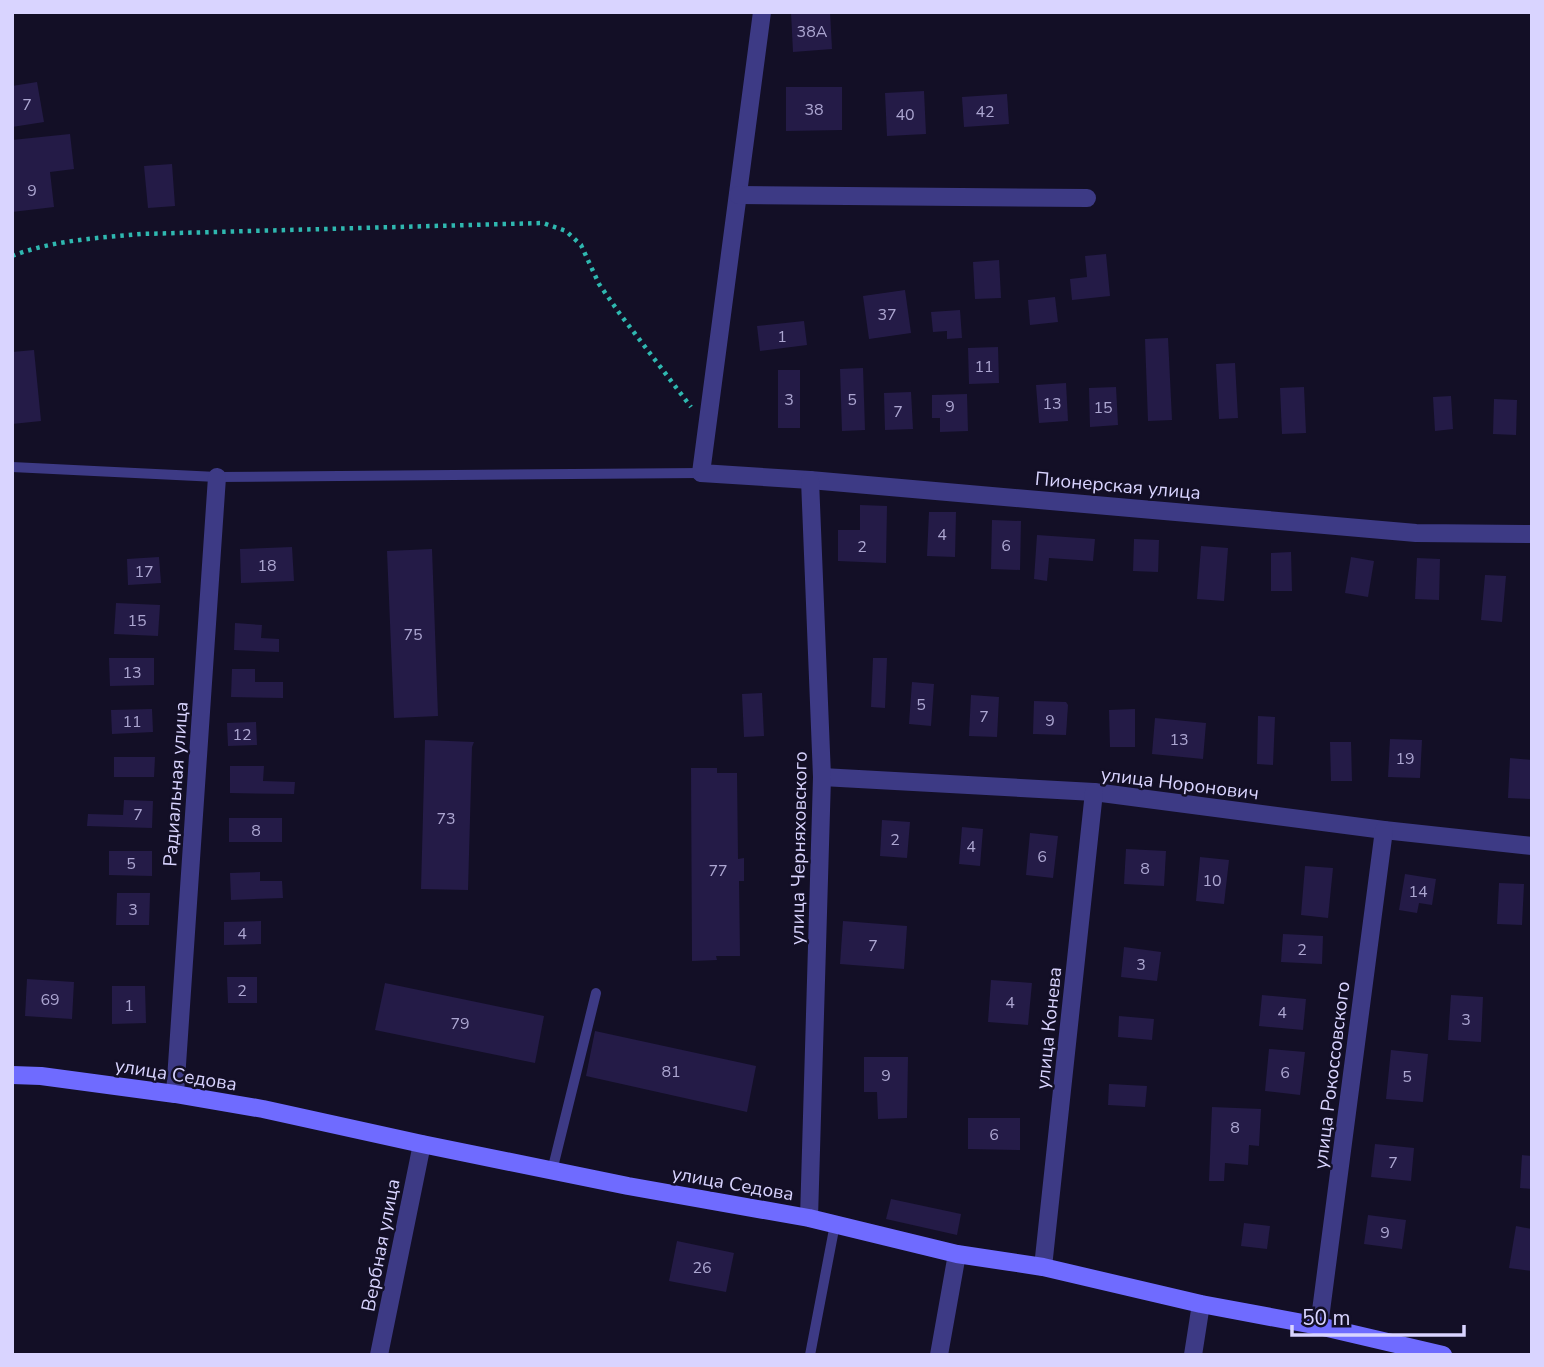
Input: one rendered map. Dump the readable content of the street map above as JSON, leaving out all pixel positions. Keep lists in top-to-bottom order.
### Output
{
  "streets": {
    "street": [
      "Пионерская улица",
      "улица Норонович",
      "Радиальная улица",
      "улица Черняховского",
      "улица Конева",
      "улица Седова",
      "улица Рокоссовского",
      "Вербная улица"
    ]
  },
  "crossings": [
    ["Пионерская улица", "улица Черняховского"],
    ["улица Норонович", "улица Черняховского"],
    ["улица Норонович", "улица Конева"],
    ["улица Норонович", "улица Рокоссовского"],
    ["Радиальная улица", "улица Седова"],
    ["улица Черняховского", "улица Седова"],
    ["улица Конева", "улица Седова"],
    ["улица Седова", "улица Рокоссовского"],
    ["улица Седова", "Вербная улица"]
  ],
  "house_numbers": [
    "38А",
    "7",
    "38",
    "42",
    "40",
    "9",
    "37",
    "1",
    "11",
    "3",
    "5",
    "13",
    "9",
    "15",
    "7",
    "4",
    "6",
    "2",
    "18",
    "17",
    "15",
    "75",
    "13",
    "5",
    "7",
    "9",
    "11",
    "12",
    "13",
    "19",
    "7",
    "73",
    "8",
    "2",
    "4",
    "6",
    "5",
    "8",
    "77",
    "10",
    "14",
    "3",
    "4",
    "7",
    "2",
    "3",
    "2",
    "69",
    "4",
    "1",
    "4",
    "3",
    "79",
    "81",
    "6",
    "9",
    "5",
    "8",
    "6",
    "7",
    "9",
    "26"
  ],
  "scale_bar": "50 m"
}
